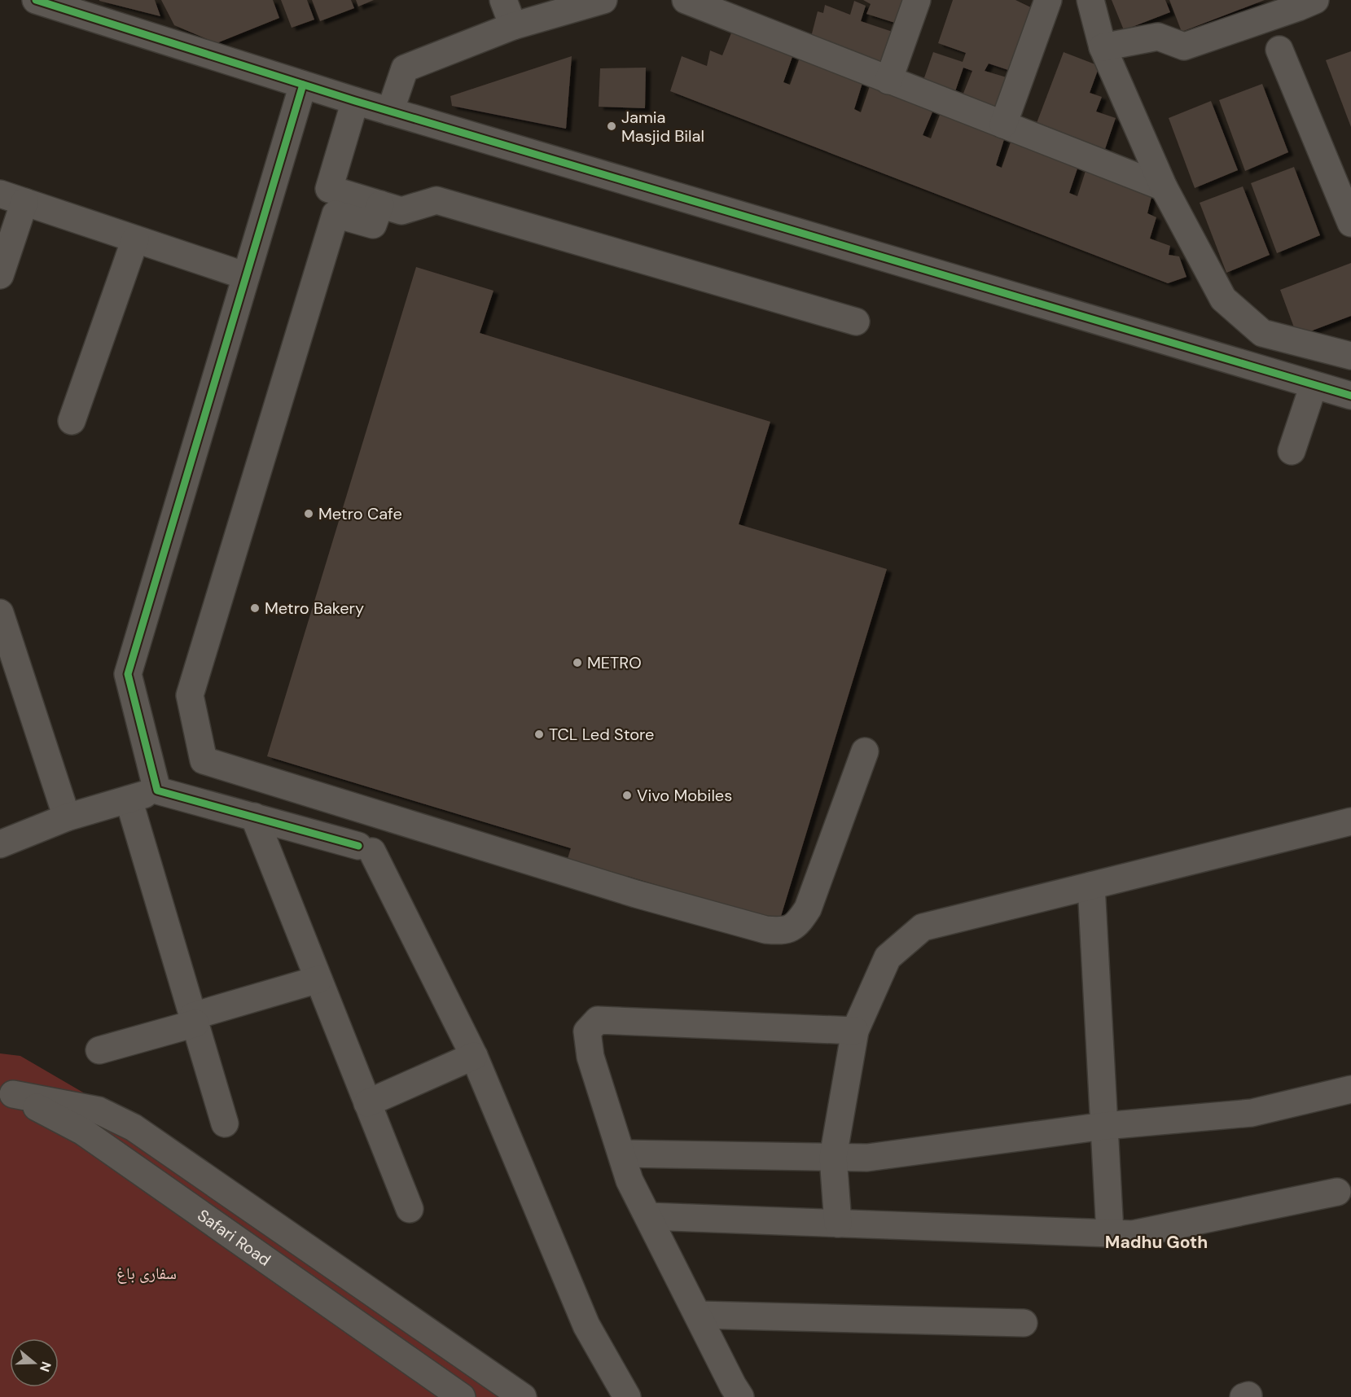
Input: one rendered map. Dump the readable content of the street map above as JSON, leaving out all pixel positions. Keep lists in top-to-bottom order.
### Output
{
  "streets": {
    "street": ["Safari Road"]
  },
  "districts": ["Madhu Goth"],
  "parks": ["سفاری باغ"],
  "places": [
    "Jamia Masjid Bilal",
    "Metro Cafe",
    "Metro Bakery",
    "METRO",
    "TCL Led Store",
    "Vivo Mobiles"
  ],
  "north": "right"
}
